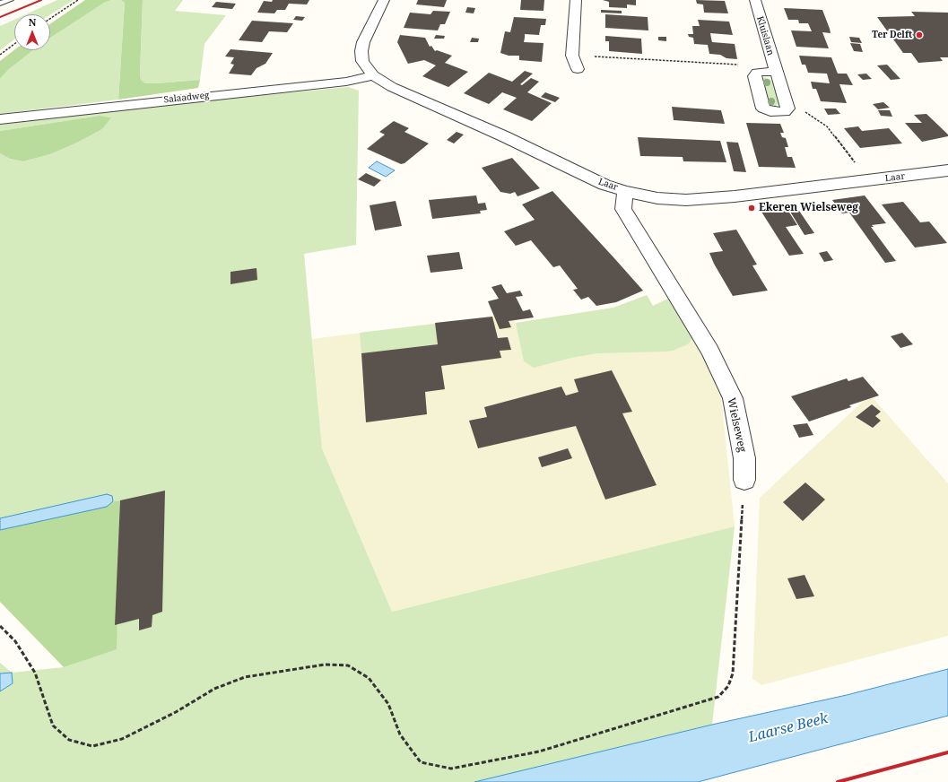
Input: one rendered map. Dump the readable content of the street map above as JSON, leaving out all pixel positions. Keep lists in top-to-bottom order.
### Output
{
  "streets": {
    "street": [
      "Kluislaan",
      "Salaadweg",
      "Laar",
      "Wielseweg"
    ]
  },
  "crossings": [
    ["Salaadweg", "Laar"],
    ["Laar", "Wielseweg"]
  ],
  "water": ["Laarse Beek"],
  "places": ["Ter Delft", "Ekeren Wielseweg"],
  "north": "top"
}
